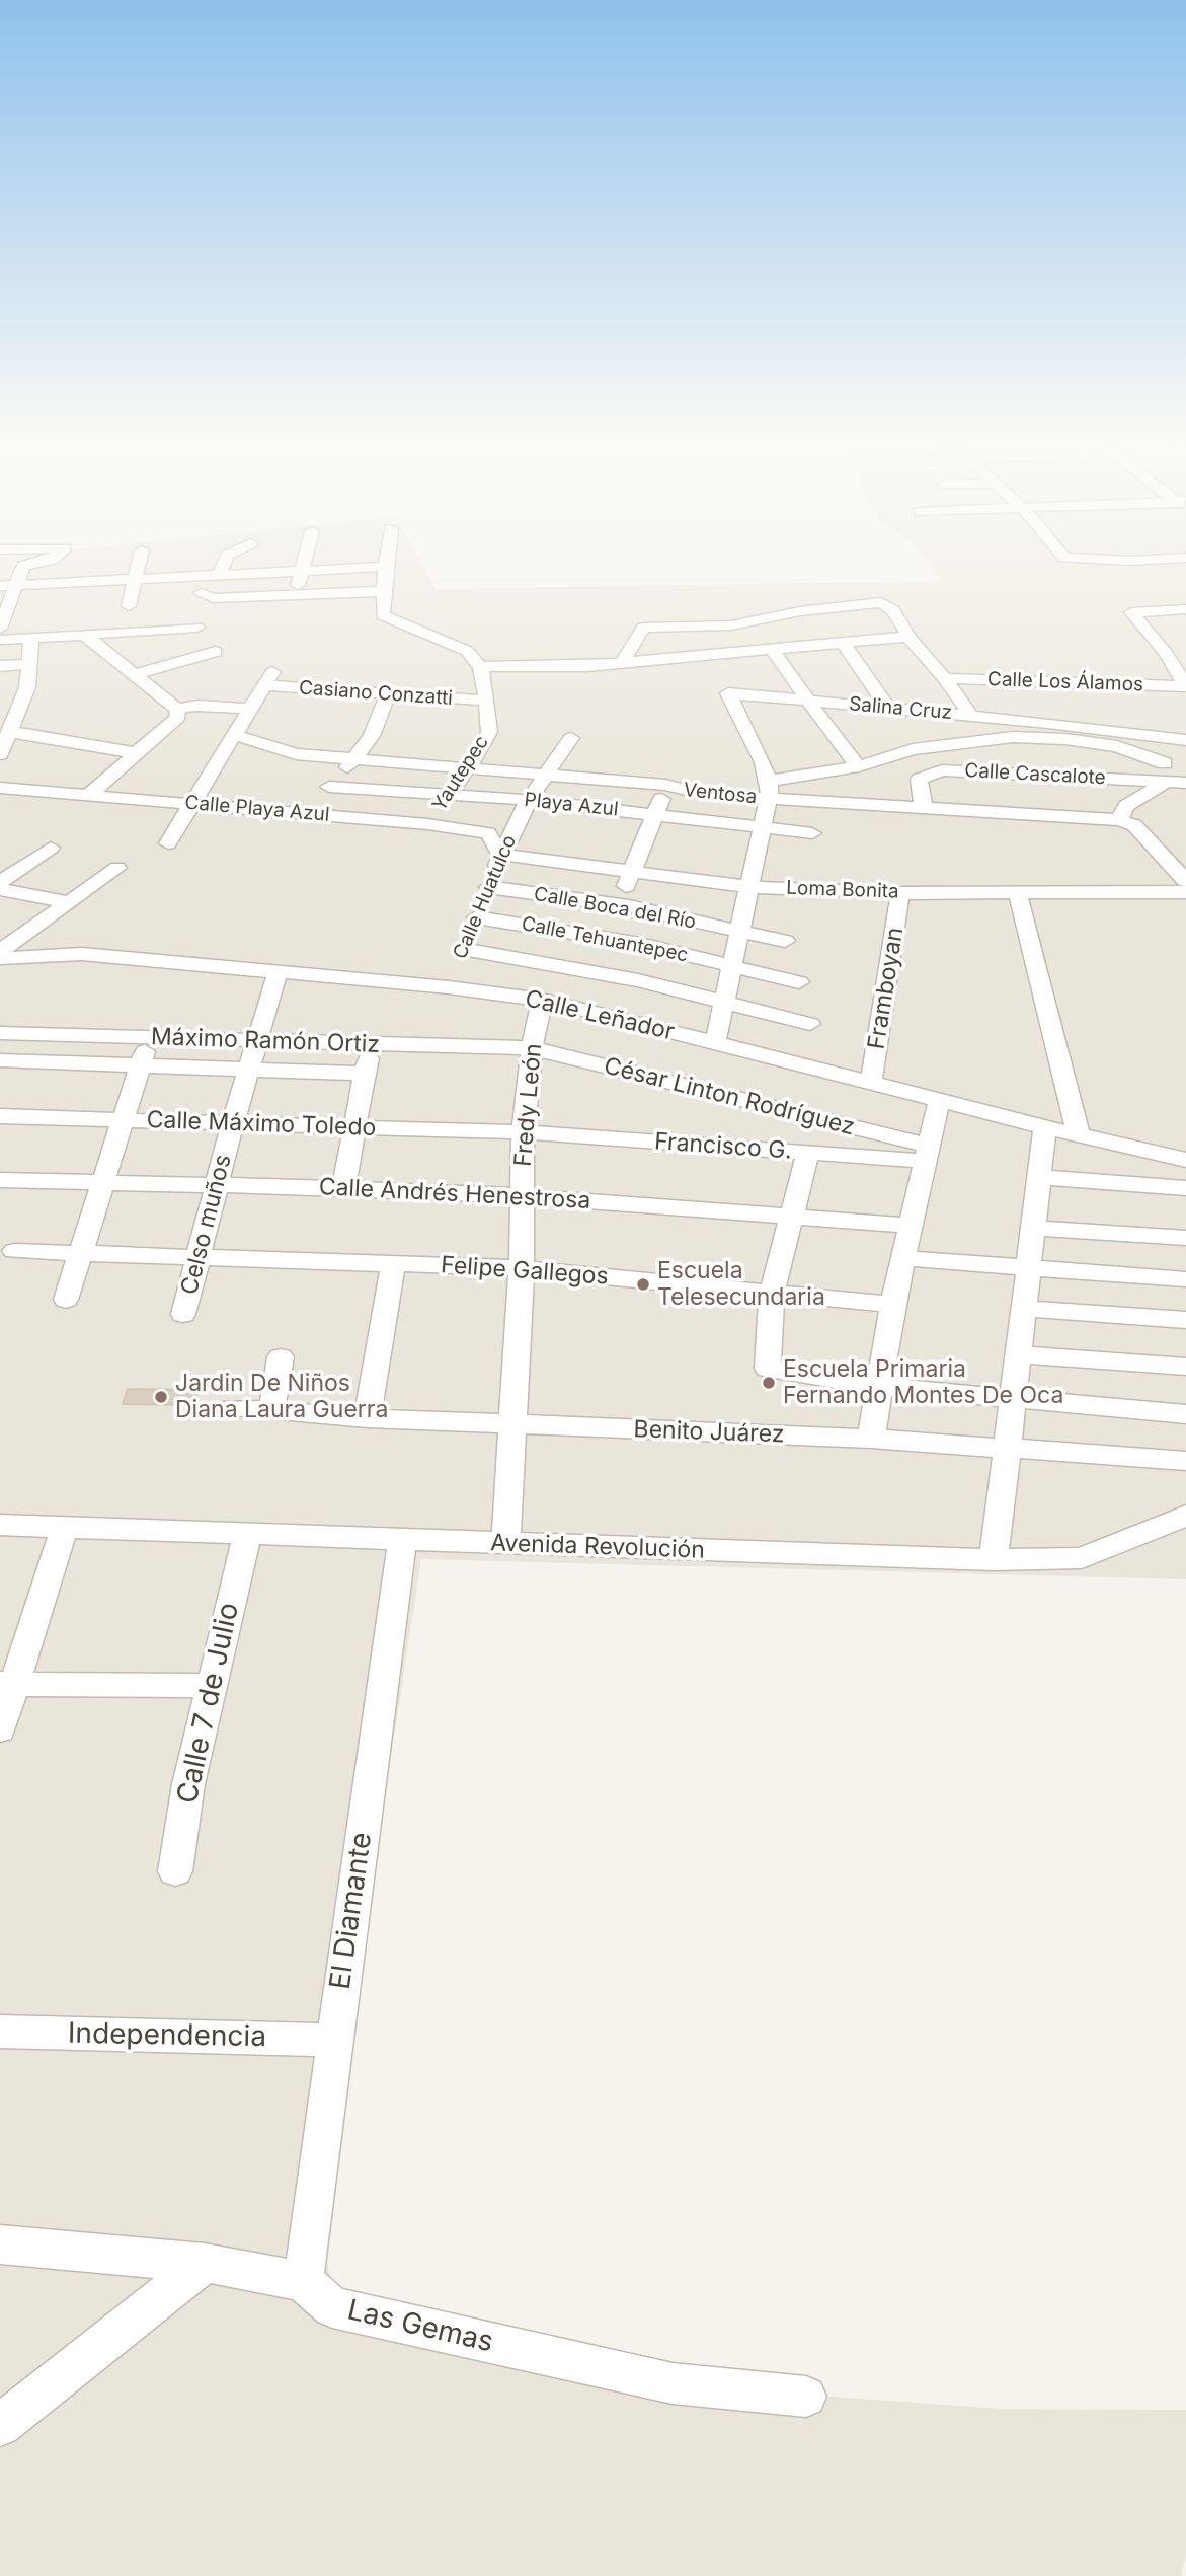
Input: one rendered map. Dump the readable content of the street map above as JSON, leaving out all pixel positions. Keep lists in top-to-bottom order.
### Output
{
  "streets": {
    "street": [
      "Calle Los Álamos",
      "Casiano Conzatti",
      "Salina Cruz",
      "Yautepec",
      "Calle Cascalote",
      "Ventosa",
      "Playa Azul",
      "Calle Playa Azul",
      "Loma Bonita",
      "Calle Huatulco",
      "Calle Boca del Río",
      "Calle Tehuantepec",
      "Framboyan",
      "Calle Leñador",
      "Máximo Ramón Ortiz",
      "César Linton Rodríguez",
      "Fredy León",
      "Calle Máximo Toledo",
      "Francisco G.",
      "Calle Andrés Henestrosa",
      "Celso muños",
      "Felipe Gallegos",
      "Benito Juárez",
      "Avenida Revolución",
      "Calle 7 de Julio",
      "El Diamante",
      "Independencia",
      "Las Gemas"
    ]
  },
  "crossings": [
    ["Calle Los Álamos", "Salina Cruz"],
    ["Casiano Conzatti", "Yautepec"],
    ["Salina Cruz", "Ventosa"],
    ["Yautepec", "Ventosa"],
    ["Yautepec", "Playa Azul"],
    ["Yautepec", "Calle Playa Azul"],
    ["Calle Cascalote", "Ventosa"],
    ["Ventosa", "Calle Huatulco"],
    ["Playa Azul", "Calle Huatulco"],
    ["Calle Playa Azul", "Loma Bonita"],
    ["Calle Playa Azul", "Calle Huatulco"],
    ["Loma Bonita", "Calle Huatulco"],
    ["Loma Bonita", "Framboyan"],
    ["Calle Huatulco", "Calle Boca del Río"],
    ["Calle Huatulco", "Calle Tehuantepec"],
    ["Calle Huatulco", "Calle Leñador"],
    ["Framboyan", "Calle Leñador"],
    ["Calle Leñador", "Fredy León"],
    ["Calle Leñador", "Celso muños"],
    ["Máximo Ramón Ortiz", "César Linton Rodríguez"],
    ["Máximo Ramón Ortiz", "Fredy León"],
    ["Máximo Ramón Ortiz", "Celso muños"],
    ["César Linton Rodríguez", "Fredy León"],
    ["César Linton Rodríguez", "Francisco G."],
    ["Fredy León", "Calle Máximo Toledo"],
    ["Fredy León", "Francisco G."],
    ["Fredy León", "Calle Andrés Henestrosa"],
    ["Fredy León", "Felipe Gallegos"],
    ["Fredy León", "Benito Juárez"],
    ["Fredy León", "Avenida Revolución"],
    ["Calle Máximo Toledo", "Francisco G."],
    ["Calle Máximo Toledo", "Celso muños"],
    ["Calle Andrés Henestrosa", "Celso muños"],
    ["Celso muños", "Felipe Gallegos"],
    ["Avenida Revolución", "Calle 7 de Julio"],
    ["Avenida Revolución", "El Diamante"],
    ["El Diamante", "Independencia"],
    ["El Diamante", "Las Gemas"]
  ],
  "places": ["Escuela Telesecundaria", "Escuela Primaria Fernando Montes De Oca", "Jardin De Niños Diana Laura Guerra"]
}
